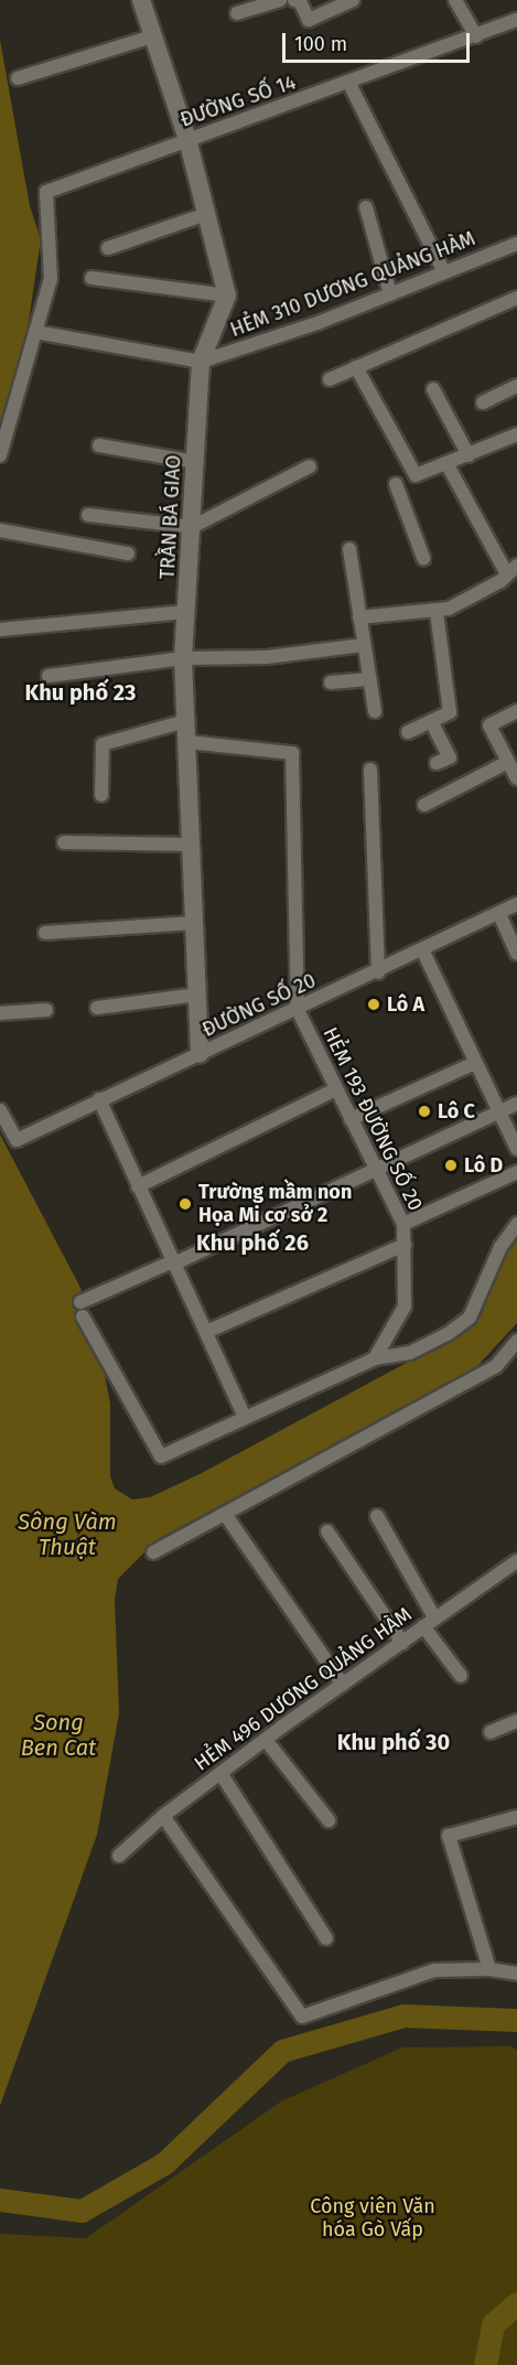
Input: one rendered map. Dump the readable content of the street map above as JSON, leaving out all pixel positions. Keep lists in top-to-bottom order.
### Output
{
  "streets": {
    "street": [
      "ĐƯỜNG SỐ 14",
      "HẺM 310 DƯƠNG QUẢNG HÀM",
      "TRẦN BÁ GIAO",
      "ĐƯỜNG SỐ 20",
      "HẺM 193 ĐƯỜNG SỐ 20",
      "HẺM 496 DƯƠNG QUẢNG HÀM"
    ]
  },
  "crossings": [
    ["HẺM 310 DƯƠNG QUẢNG HÀM", "TRẦN BÁ GIAO"],
    ["TRẦN BÁ GIAO", "ĐƯỜNG SỐ 20"],
    ["ĐƯỜNG SỐ 20", "HẺM 193 ĐƯỜNG SỐ 20"]
  ],
  "districts": ["Khu phố 23", "Khu phố 26", "Khu phố 30"],
  "water": ["Sông Vàm Thuật", "Song Ben Cat"],
  "parks": ["Công viên Văn hóa Gò Vấp"],
  "places": [
    "Lô A",
    "Lô C",
    "Lô D",
    "Trường mầm non Họa Mi cơ sở 2"
  ],
  "scale_bar": "100 m"
}
